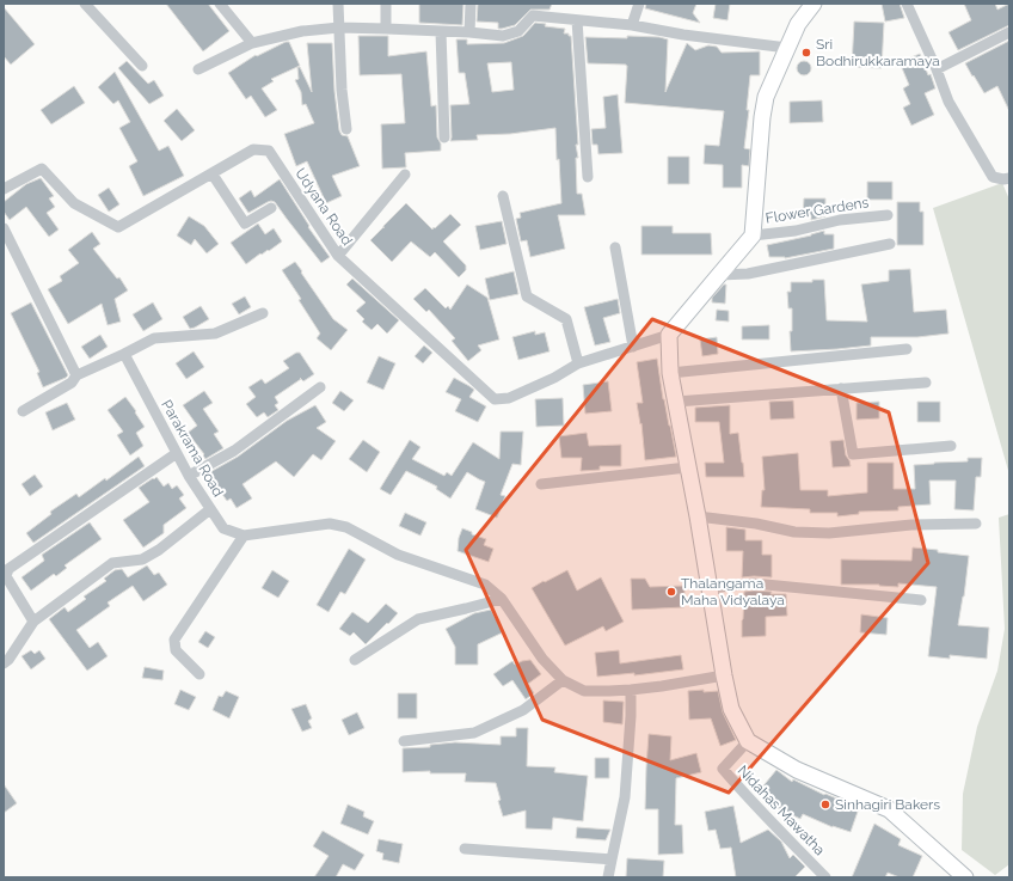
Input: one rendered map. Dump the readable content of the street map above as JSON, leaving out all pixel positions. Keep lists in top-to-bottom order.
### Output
{
  "streets": {
    "street": [
      "Udyana Road",
      "Flower Gardens",
      "Parakrama Road",
      "Nidahas Mawatha"
    ]
  },
  "places": ["Sri Bodhirukkaramaya", "Thalangama Maha Vidyalaya", "Sinhagiri Bakers"]
}
